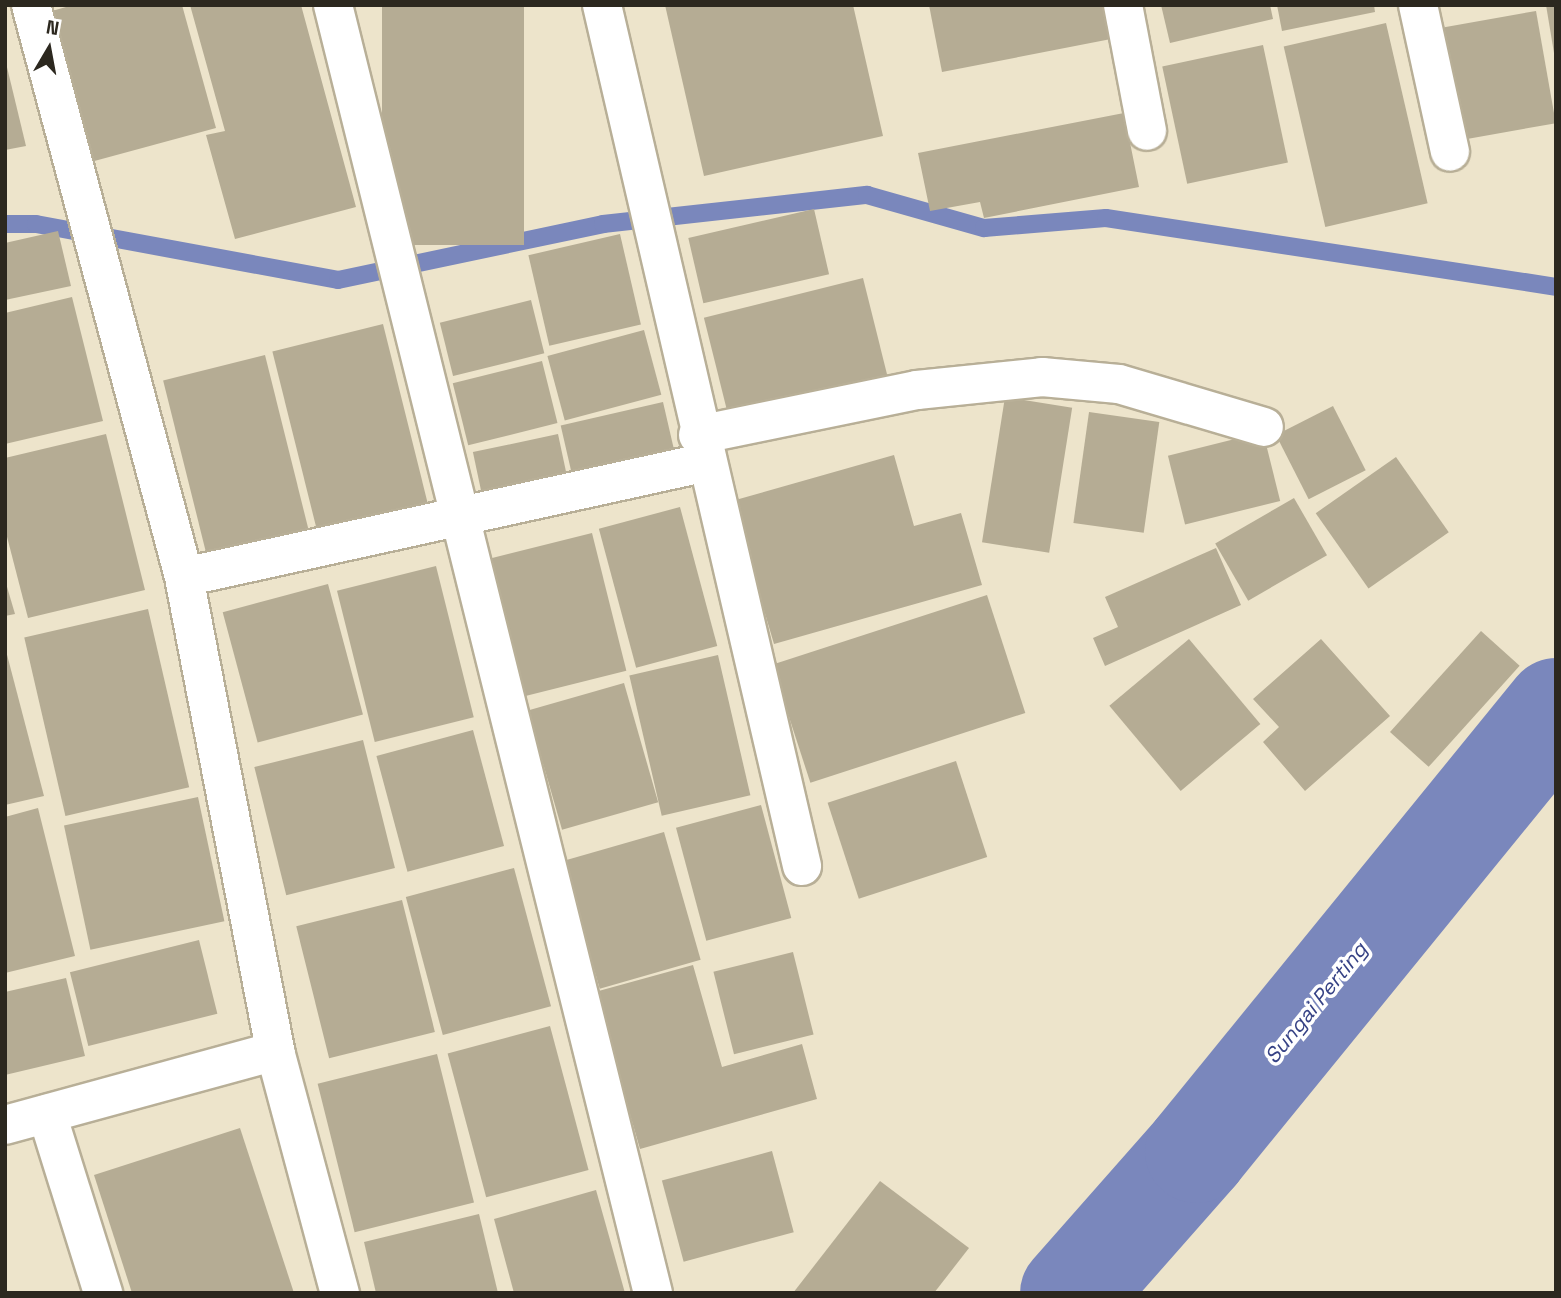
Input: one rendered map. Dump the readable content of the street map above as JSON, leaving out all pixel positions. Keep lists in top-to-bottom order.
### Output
{
  "water": ["Sungai Perting"],
  "north": "top"
}
